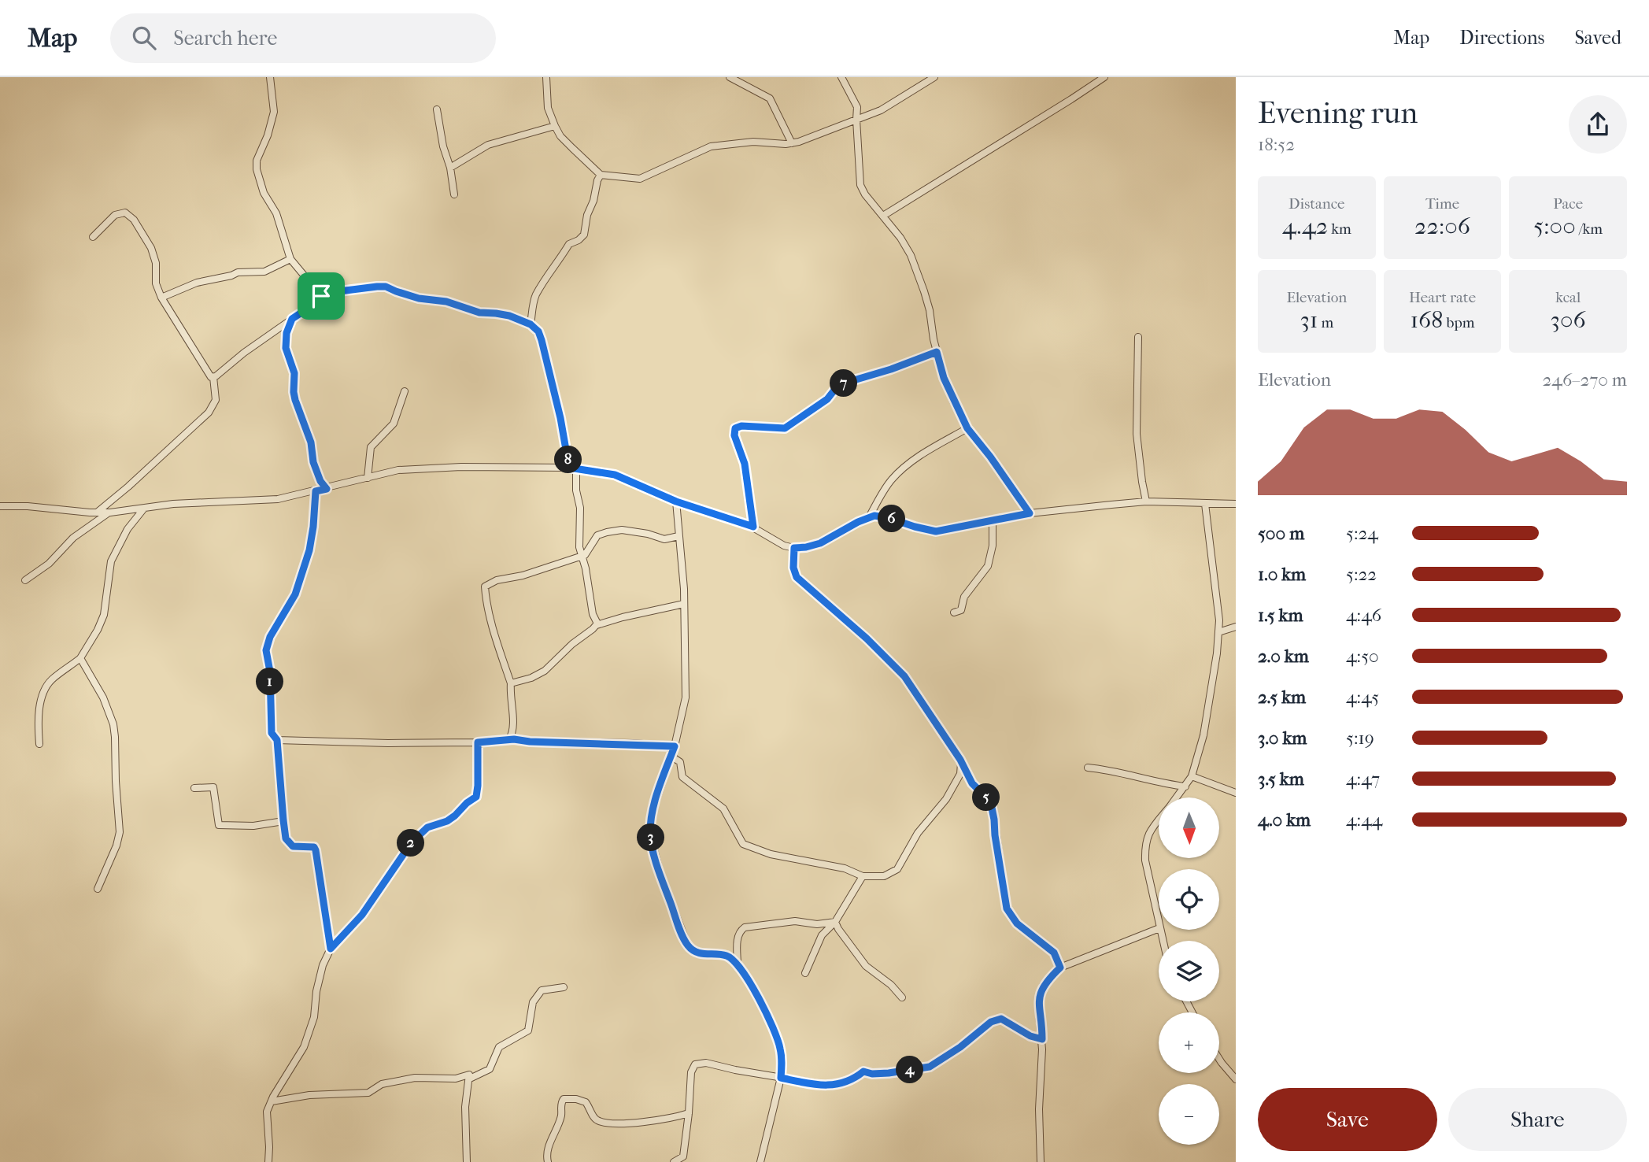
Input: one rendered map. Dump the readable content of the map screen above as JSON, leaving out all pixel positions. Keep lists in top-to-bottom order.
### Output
{
  "north": "bottom",
  "page": {
    "header": "Map",
    "search": "Search here",
    "nav": ["Map", "Directions", "Saved"],
    "heading": ["Evening run", "18:52"],
    "stats": [
      ["Distance", "4.42 km"],
      ["Time", "22:06"],
      ["Pace", "5:00 /km"],
      ["Elevation", "31 m"],
      ["Heart rate", "168 bpm"],
      ["kcal", "306"]
    ],
    "chart": ["Elevation", "246–270 m"],
    "pins": [
      "7",
      "8",
      "6",
      "1",
      "5",
      "3",
      "2",
      "4"
    ],
    "list": [
      {
        "name": "500 m",
        "note": "5:24"
      },
      {
        "name": "1.0 km",
        "note": "5:22"
      },
      {
        "name": "1.5 km",
        "note": "4:46"
      },
      {
        "name": "2.0 km",
        "note": "4:50"
      },
      {
        "name": "2.5 km",
        "note": "4:45"
      },
      {
        "name": "3.0 km",
        "note": "5:19"
      },
      {
        "name": "3.5 km",
        "note": "4:47"
      },
      {
        "name": "4.0 km",
        "note": "4:44"
      }
    ],
    "map_buttons": ["+", "−"],
    "buttons": ["Save", "Share"]
  }
}
